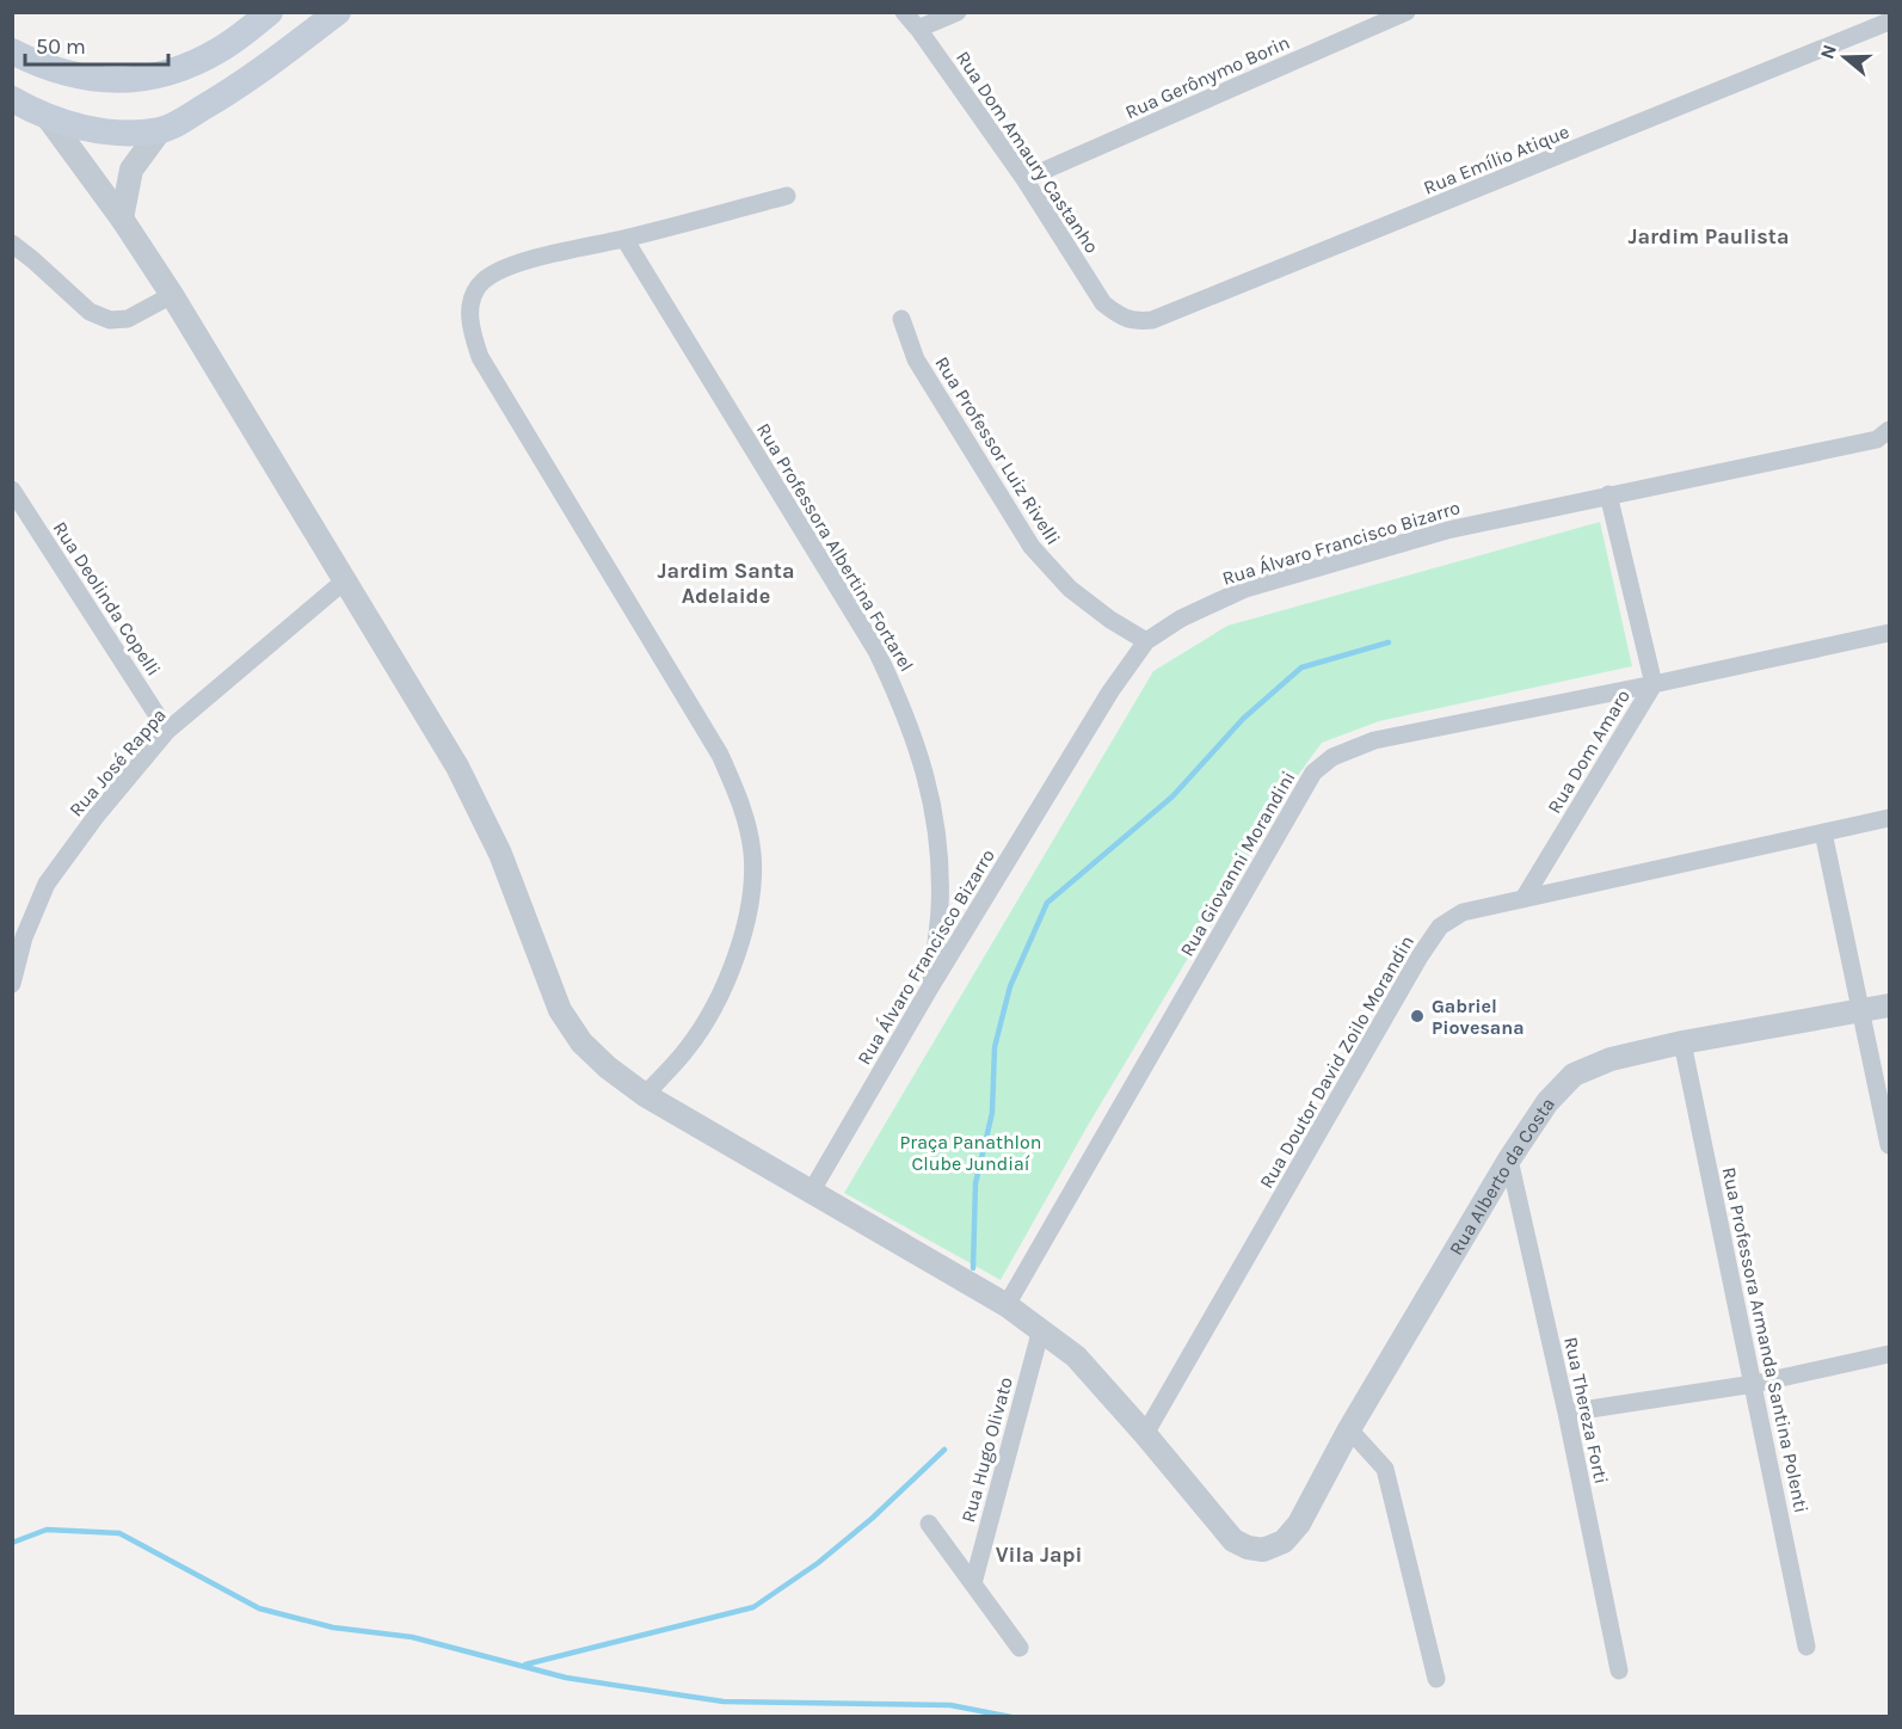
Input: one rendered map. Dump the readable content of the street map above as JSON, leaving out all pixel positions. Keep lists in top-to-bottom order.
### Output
{
  "streets": {
    "street": [
      "Rua Gerônymo Borin",
      "Rua Dom Amaury Castanho",
      "Rua Emílio Atique",
      "Rua Professor Luiz Rivelli",
      "Rua Álvaro Francisco Bizarro",
      "Rua Professora Albertina Fortarel",
      "Rua Deolinda Copelli",
      "Rua Dom Amaro",
      "Rua José Rappa",
      "Rua Giovanni Morandini",
      "Rua Doutor David Zoilo Morandin",
      "Rua Alberto da Costa",
      "Rua Professora Armanda Santina Polenti",
      "Rua Thereza Forti",
      "Rua Hugo Olivato"
    ]
  },
  "crossings": [
    ["Rua Gerônymo Borin", "Rua Dom Amaury Castanho"],
    ["Rua Dom Amaury Castanho", "Rua Emílio Atique"],
    ["Rua Professor Luiz Rivelli", "Rua Álvaro Francisco Bizarro"],
    ["Rua Álvaro Francisco Bizarro", "Rua Professora Albertina Fortarel"],
    ["Rua Álvaro Francisco Bizarro", "Rua Dom Amaro"],
    ["Rua Deolinda Copelli", "Rua José Rappa"],
    ["Rua Dom Amaro", "Rua Giovanni Morandini"],
    ["Rua Dom Amaro", "Rua Doutor David Zoilo Morandin"],
    ["Rua Doutor David Zoilo Morandin", "Rua Alberto da Costa"],
    ["Rua Alberto da Costa", "Rua Professora Armanda Santina Polenti"],
    ["Rua Alberto da Costa", "Rua Thereza Forti"]
  ],
  "districts": ["Jardim Paulista", "Jardim Santa Adelaide", "Vila Japi"],
  "parks": ["Praça Panathlon Clube Jundiaí"],
  "places": ["Gabriel Piovesana"],
  "scale_bar": "50 m",
  "north": "left"
}
